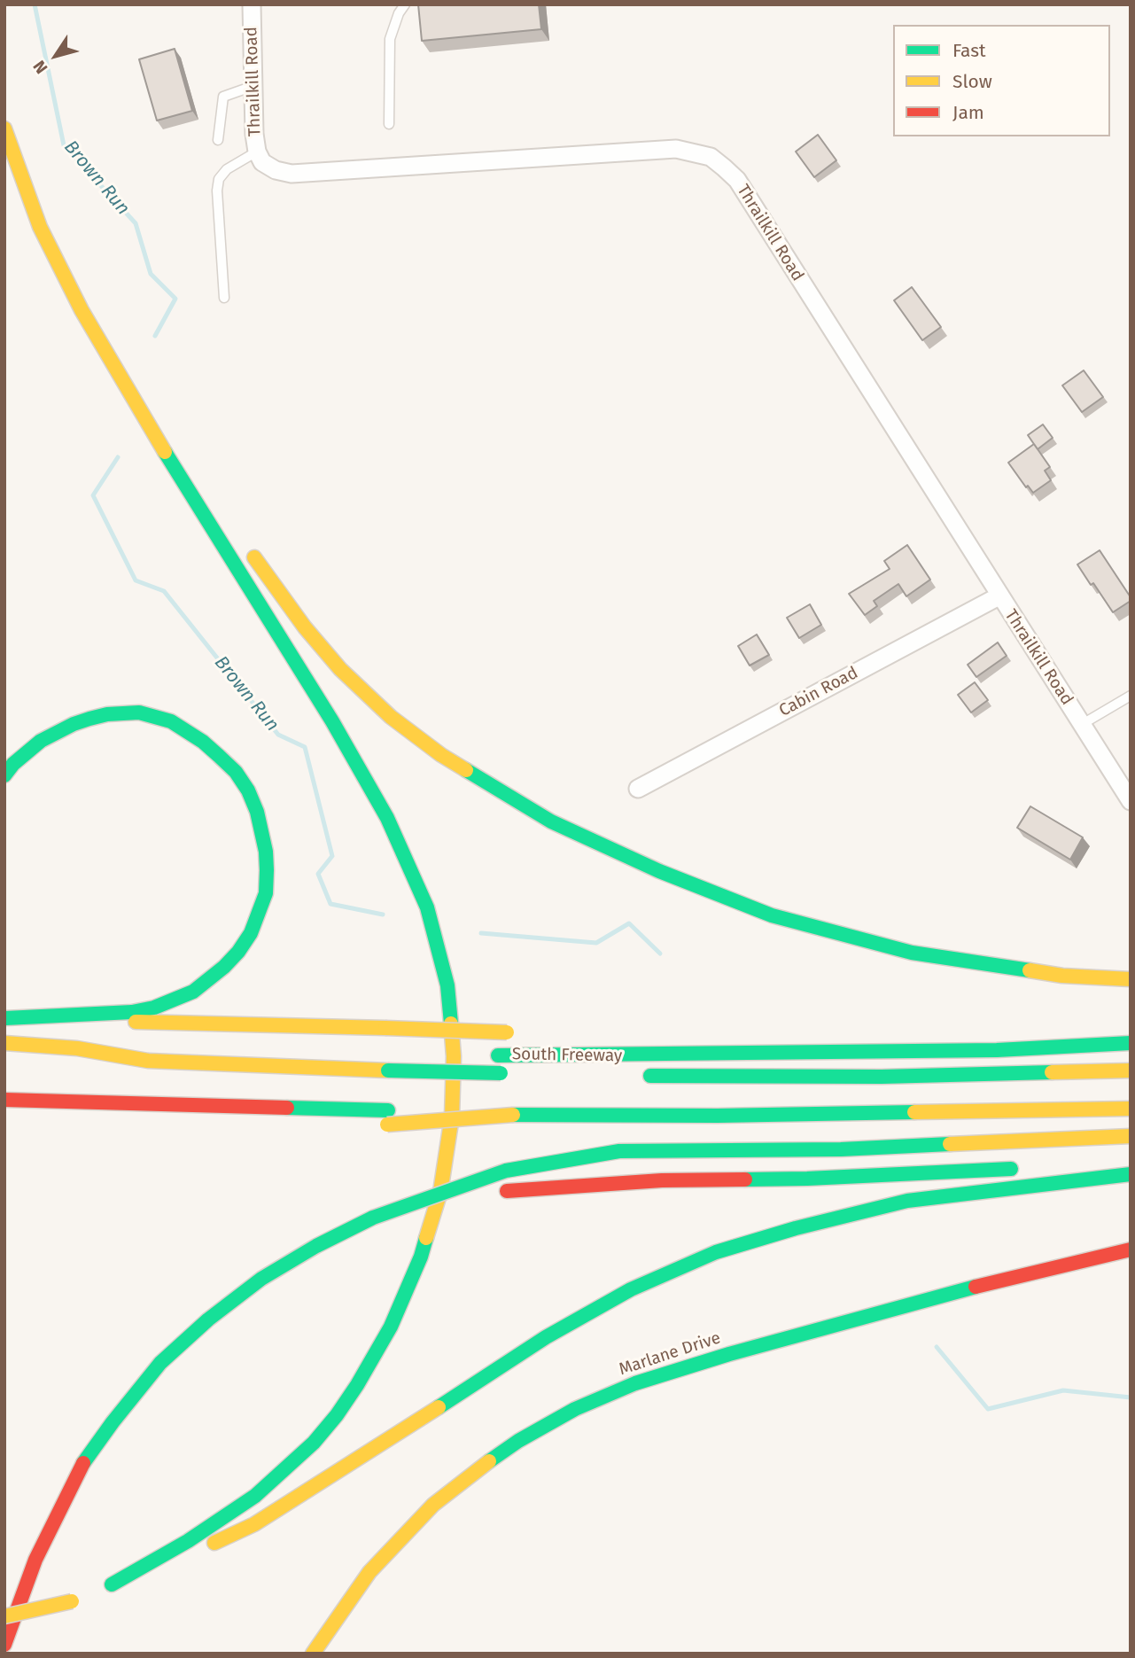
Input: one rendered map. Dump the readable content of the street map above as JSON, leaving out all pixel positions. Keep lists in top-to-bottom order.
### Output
{
  "streets": {
    "main road": ["South Freeway", "Marlane Drive"],
    "street": ["Thrailkill Road", "Cabin Road"]
  },
  "crossings": [
    ["Thrailkill Road", "Cabin Road"]
  ],
  "water": ["Brown Run"],
  "legend": ["Fast", "Slow", "Jam"],
  "north": "bottom left"
}
